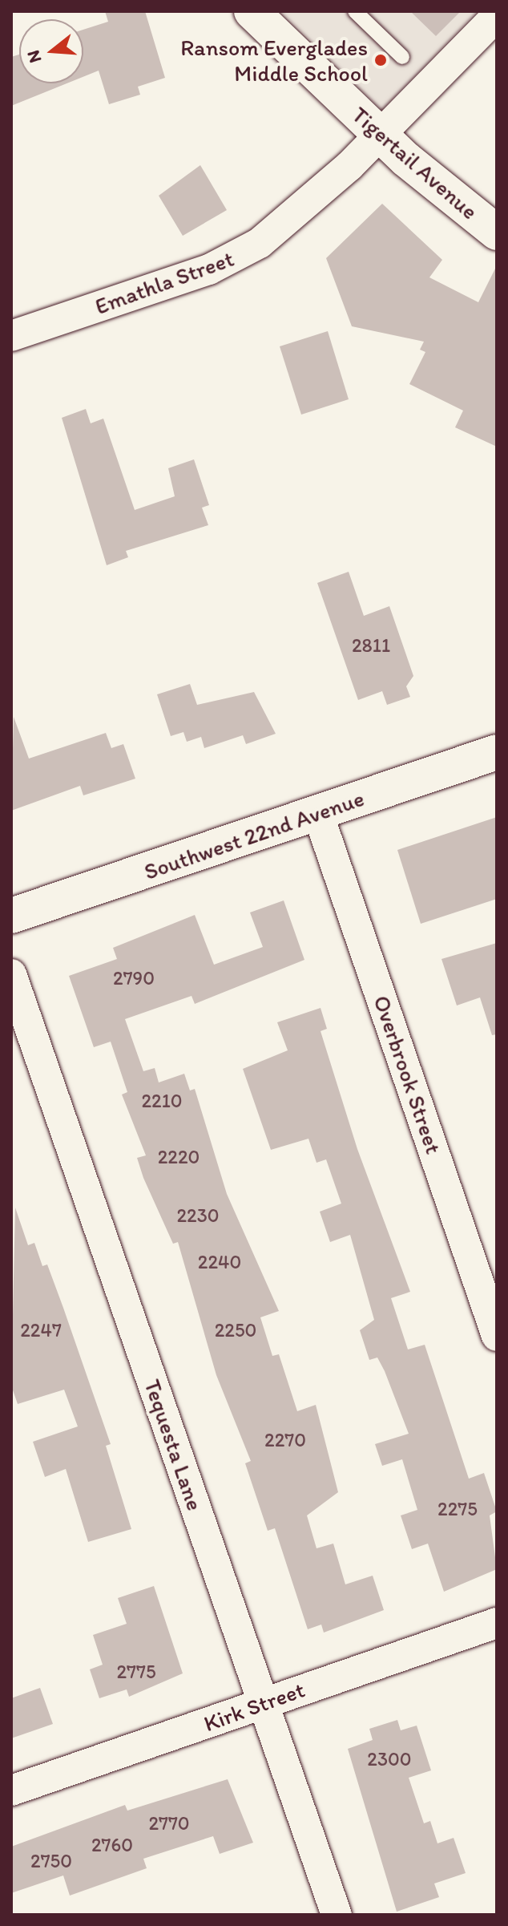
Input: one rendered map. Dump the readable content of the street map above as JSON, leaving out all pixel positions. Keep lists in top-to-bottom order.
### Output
{
  "streets": {
    "street": [
      "Tigertail Avenue",
      "Emathla Street",
      "Southwest 22nd Avenue",
      "Overbrook Street",
      "Tequesta Lane",
      "Kirk Street"
    ]
  },
  "crossings": [
    ["Tigertail Avenue", "Emathla Street"],
    ["Southwest 22nd Avenue", "Overbrook Street"],
    ["Tequesta Lane", "Kirk Street"]
  ],
  "places": ["Ransom Everglades Middle School"],
  "house_numbers": [
    "2811",
    "2790",
    "2210",
    "2220",
    "2230",
    "2240",
    "2247",
    "2250",
    "2270",
    "2275",
    "2775",
    "2300",
    "2770",
    "2760",
    "2750"
  ],
  "north": "left"
}
